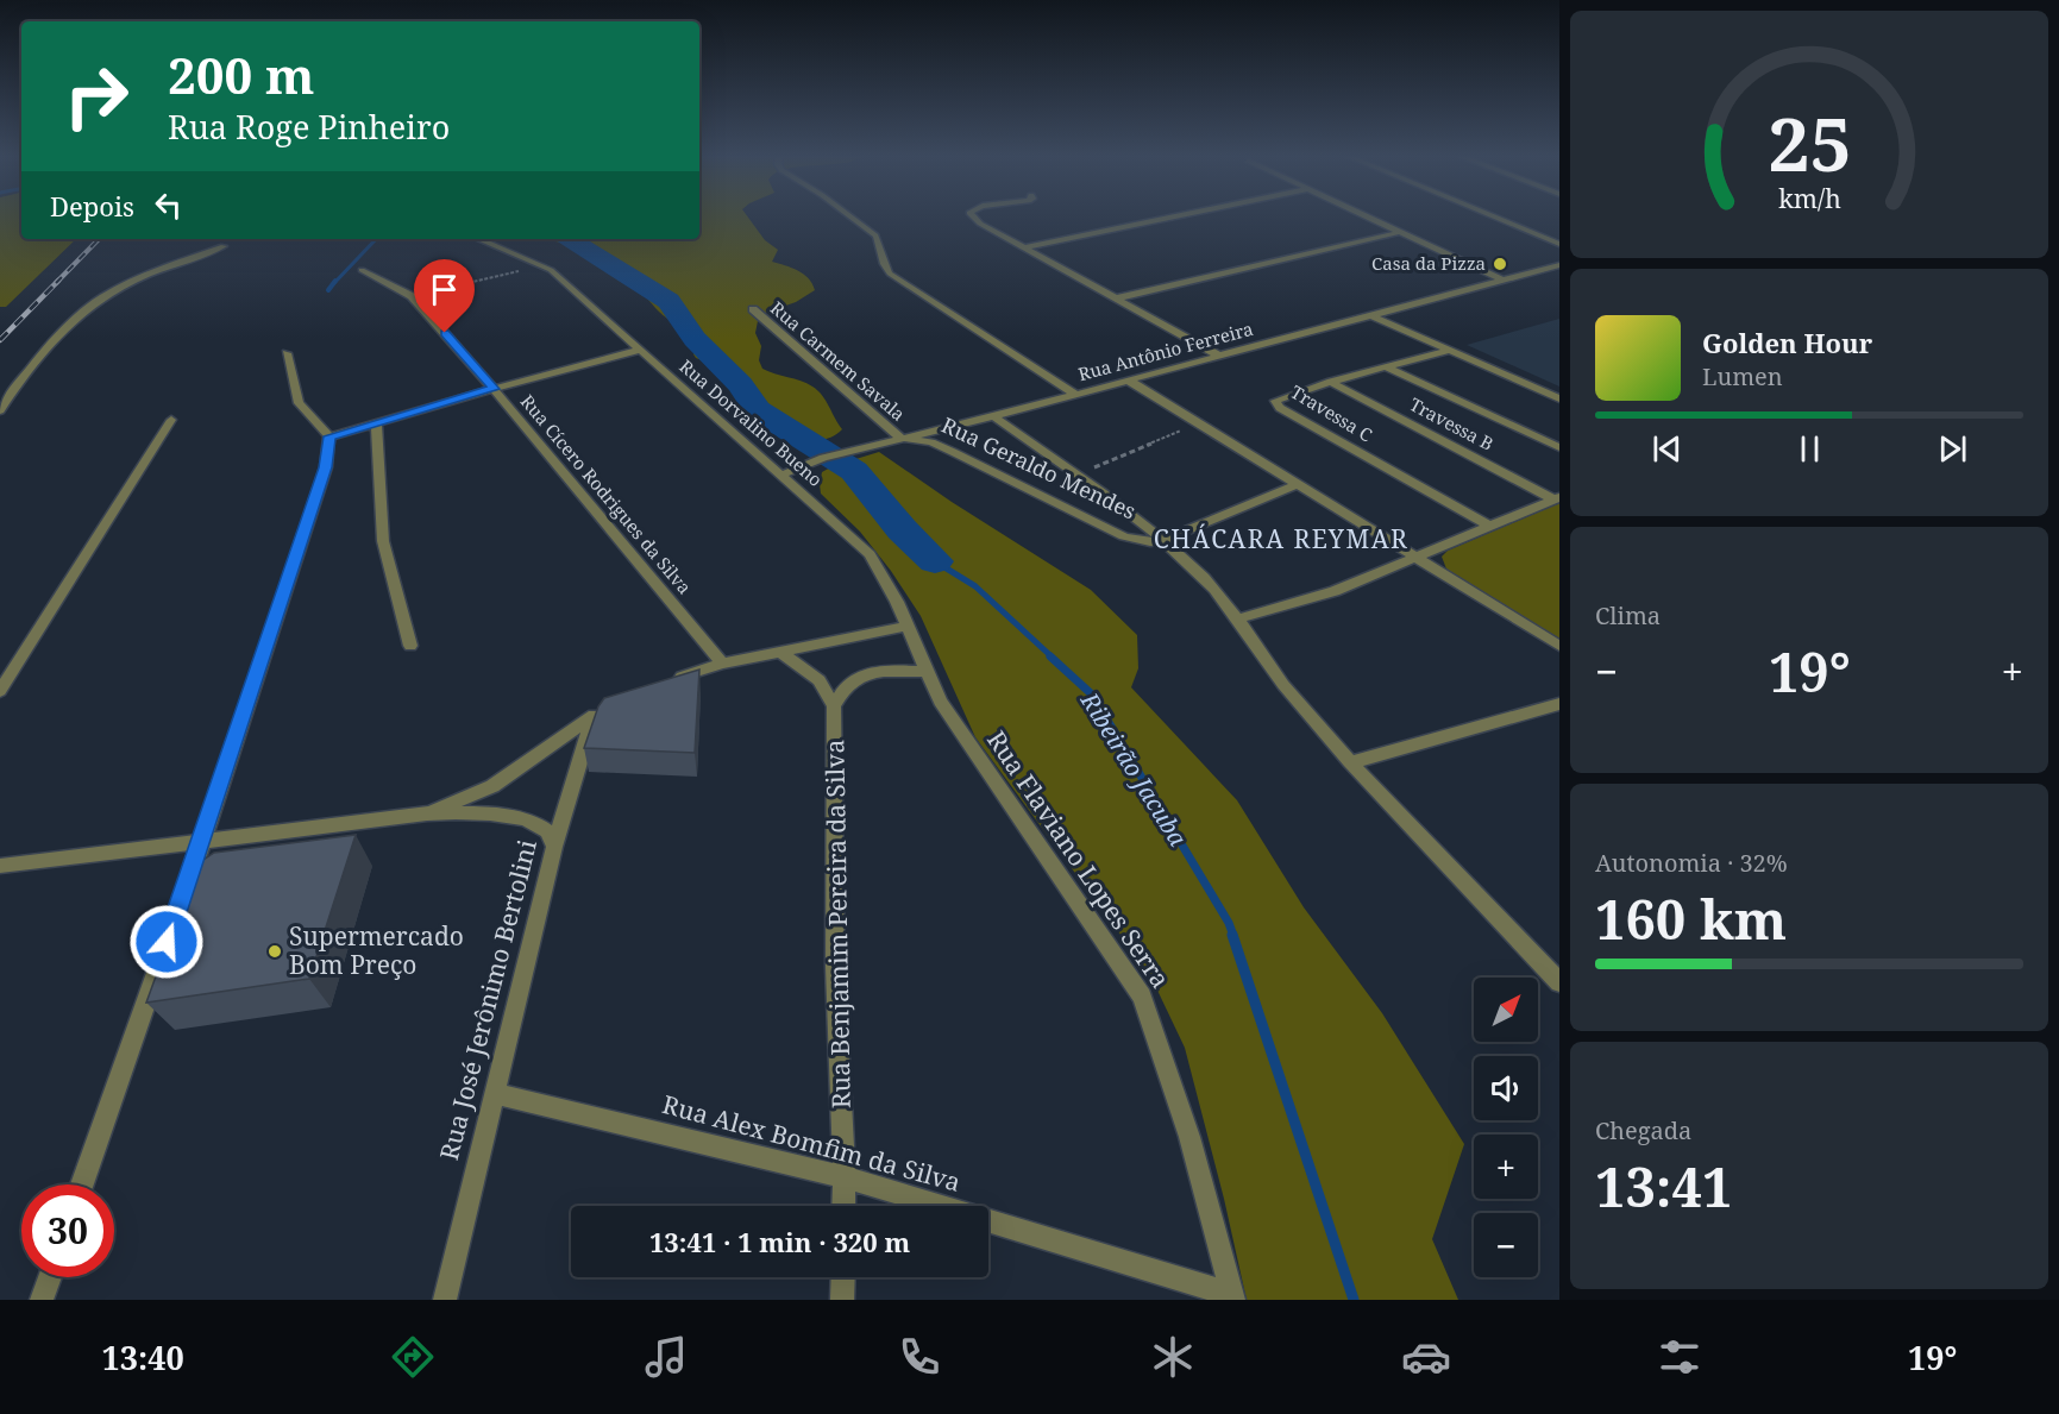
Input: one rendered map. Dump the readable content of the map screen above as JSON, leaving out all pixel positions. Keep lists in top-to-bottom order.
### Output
{
  "streets": {
    "street": [
      "Rua Antônio Ferreira",
      "Rua Carmem Savala",
      "Travessa C",
      "Rua Dorvalino Bueno",
      "Travessa B",
      "Rua Geraldo Mendes",
      "Rua Cícero Rodrigues da Silva",
      "Rua Flaviano Lopes Serra",
      "Rua Benjamim Pereira da Silva",
      "Rua José Jerônimo Bertolini",
      "Rua Alex Bomfim da Silva"
    ]
  },
  "crossings": [
    ["Rua Antônio Ferreira", "Rua Carmem Savala"],
    ["Rua Antônio Ferreira", "Rua Dorvalino Bueno"],
    ["Rua Antônio Ferreira", "Rua Geraldo Mendes"],
    ["Rua Carmem Savala", "Rua Geraldo Mendes"],
    ["Travessa C", "Travessa B"],
    ["Rua Dorvalino Bueno", "Rua Flaviano Lopes Serra"],
    ["Rua Flaviano Lopes Serra", "Rua Alex Bomfim da Silva"],
    ["Rua Benjamim Pereira da Silva", "Rua Alex Bomfim da Silva"],
    ["Rua José Jerônimo Bertolini", "Rua Alex Bomfim da Silva"]
  ],
  "districts": ["CHÁCARA REYMAR"],
  "water": ["Ribeirão Jacuba"],
  "places": ["Casa da Pizza", "Supermercado Bom Preço"],
  "north": "top right",
  "page": {
    "turn": ["200 m", "Rua Roge Pinheiro"],
    "then": "Depois",
    "song": ["Golden Hour", "Lumen"],
    "tile": [
      "Clima",
      ["Autonomia · 32%", "160 km"],
      ["Chegada", "13:41"]
    ],
    "heat": ["−", "19°", "+"],
    "map_buttons": ["+", "−"],
    "limit": "30",
    "trip": "13:41 · 1 min · 320 m",
    "tabs": ["13:40", "19°"],
    "gauge": ["25", "km/h"]
  }
}
